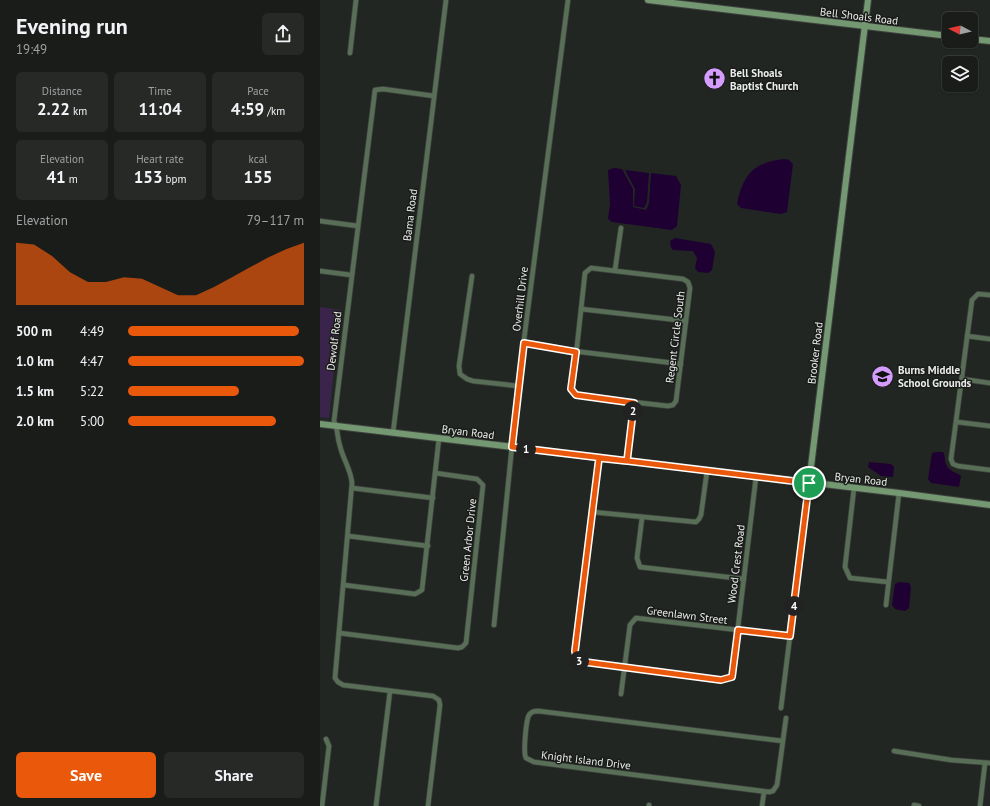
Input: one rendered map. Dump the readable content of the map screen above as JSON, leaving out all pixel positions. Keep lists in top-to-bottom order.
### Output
{
  "streets": {
    "street": [
      "Bell Shoals Road",
      "Bama Road",
      "Overhill Drive",
      "Regent Circle South",
      "Dewolf Road",
      "Brooker Road",
      "Bryan Road",
      "Green Arbor Drive",
      "Wood Crest Road",
      "Greenlawn Street",
      "Knight Island Drive"
    ]
  },
  "crossings": [
    ["Bell Shoals Road", "Brooker Road"],
    ["Bama Road", "Dewolf Road"],
    ["Bama Road", "Bryan Road"],
    ["Overhill Drive", "Bryan Road"],
    ["Dewolf Road", "Bryan Road"],
    ["Dewolf Road", "Green Arbor Drive"],
    ["Brooker Road", "Bryan Road"],
    ["Brooker Road", "Greenlawn Street"],
    ["Bryan Road", "Wood Crest Road"],
    ["Wood Crest Road", "Greenlawn Street"]
  ],
  "places": {
    "church": ["Bell Shoals Baptist Church"],
    "school or university": ["Burns Middle School Grounds"]
  },
  "north": "left",
  "page": {
    "heading": ["Evening run", "19:49"],
    "stats": [
      ["Distance", "2.22 km"],
      ["Time", "11:04"],
      ["Pace", "4:59 /km"],
      ["Elevation", "41 m"],
      ["Heart rate", "153 bpm"],
      ["kcal", "155"]
    ],
    "chart": ["Elevation", "79–117 m"],
    "list": [
      {
        "name": "500 m",
        "note": "4:49"
      },
      {
        "name": "1.0 km",
        "note": "4:47"
      },
      {
        "name": "1.5 km",
        "note": "5:22"
      },
      {
        "name": "2.0 km",
        "note": "5:00"
      }
    ],
    "pins": [
      "2",
      "1",
      "4",
      "3"
    ],
    "buttons": ["Save", "Share"]
  }
}
